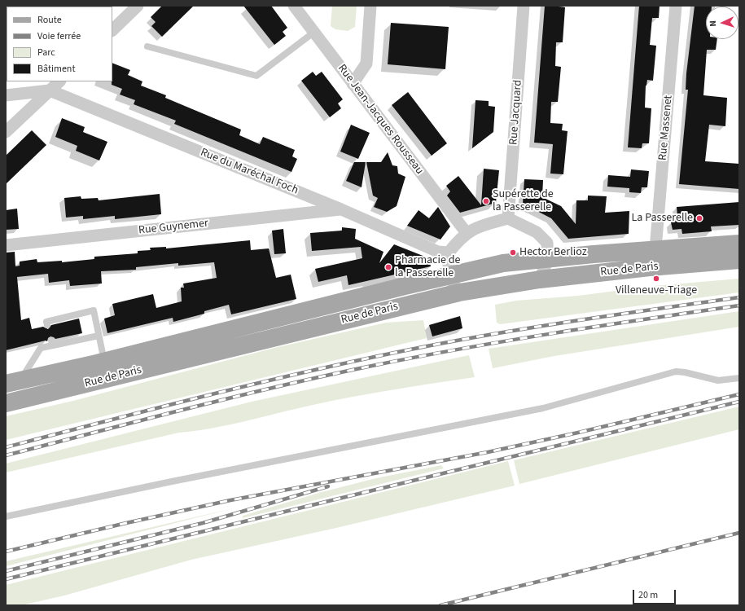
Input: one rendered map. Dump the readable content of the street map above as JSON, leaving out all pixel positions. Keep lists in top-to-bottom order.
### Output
{
  "streets": {
    "main road": ["Rue de Paris"],
    "street": [
      "Rue Jacquard",
      "Rue Jean-Jacques Rousseau",
      "Rue Massenet",
      "Rue du Maréchal Foch",
      "Rue Guynemer"
    ]
  },
  "crossings": [
    ["Rue Massenet", "Rue de Paris"],
    ["Rue du Maréchal Foch", "Rue Guynemer"]
  ],
  "places": [
    "Supérette de la Passerelle",
    "La Passerelle",
    "Hector Berlioz",
    "Pharmacie de la Passerelle",
    "Villeneuve-Triage"
  ],
  "legend": [
    "Route",
    "Voie ferrée",
    "Parc",
    "Bâtiment"
  ],
  "scale_bar": "20 m",
  "north": "left"
}
